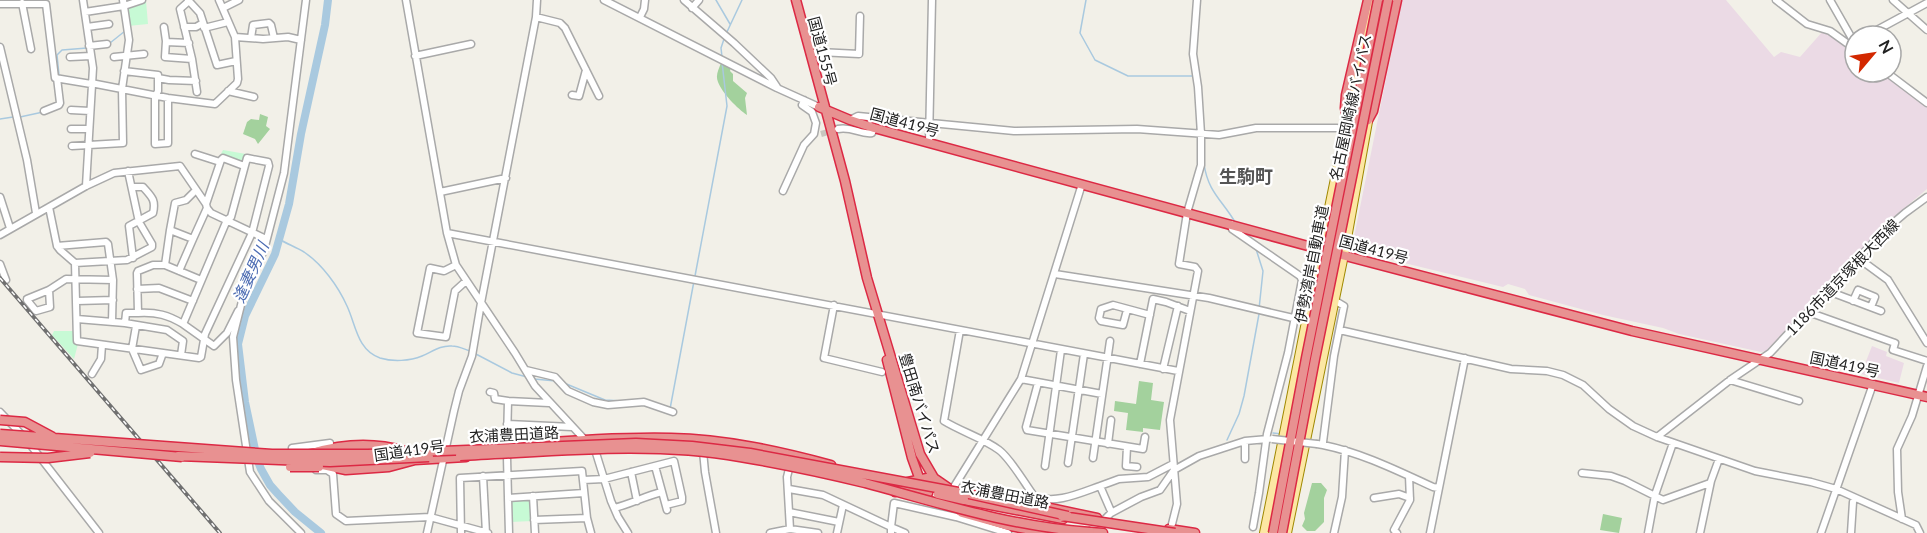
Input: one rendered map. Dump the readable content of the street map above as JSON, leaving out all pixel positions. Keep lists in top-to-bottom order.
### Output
{
  "streets": {
    "highway": [
      "国道155号",
      "国道419号",
      "伊勢湾岸自動車道",
      "豊田南バイパス",
      "衣浦豊田道路"
    ],
    "main road": ["名古屋岡崎線バイパス"],
    "street": ["1186市道京塚根大西線"]
  },
  "crossings": [
    ["国道155号", "国道419号"],
    ["国道155号", "豊田南バイパス"],
    ["名古屋岡崎線バイパス", "国道419号"],
    ["名古屋岡崎線バイパス", "伊勢湾岸自動車道"],
    ["国道419号", "1186市道京塚根大西線"],
    ["国道419号", "豊田南バイパス"],
    ["国道419号", "衣浦豊田道路"],
    ["豊田南バイパス", "衣浦豊田道路"]
  ],
  "districts": ["生駒町"],
  "water": ["逢妻男川"],
  "north": "top right"
}
